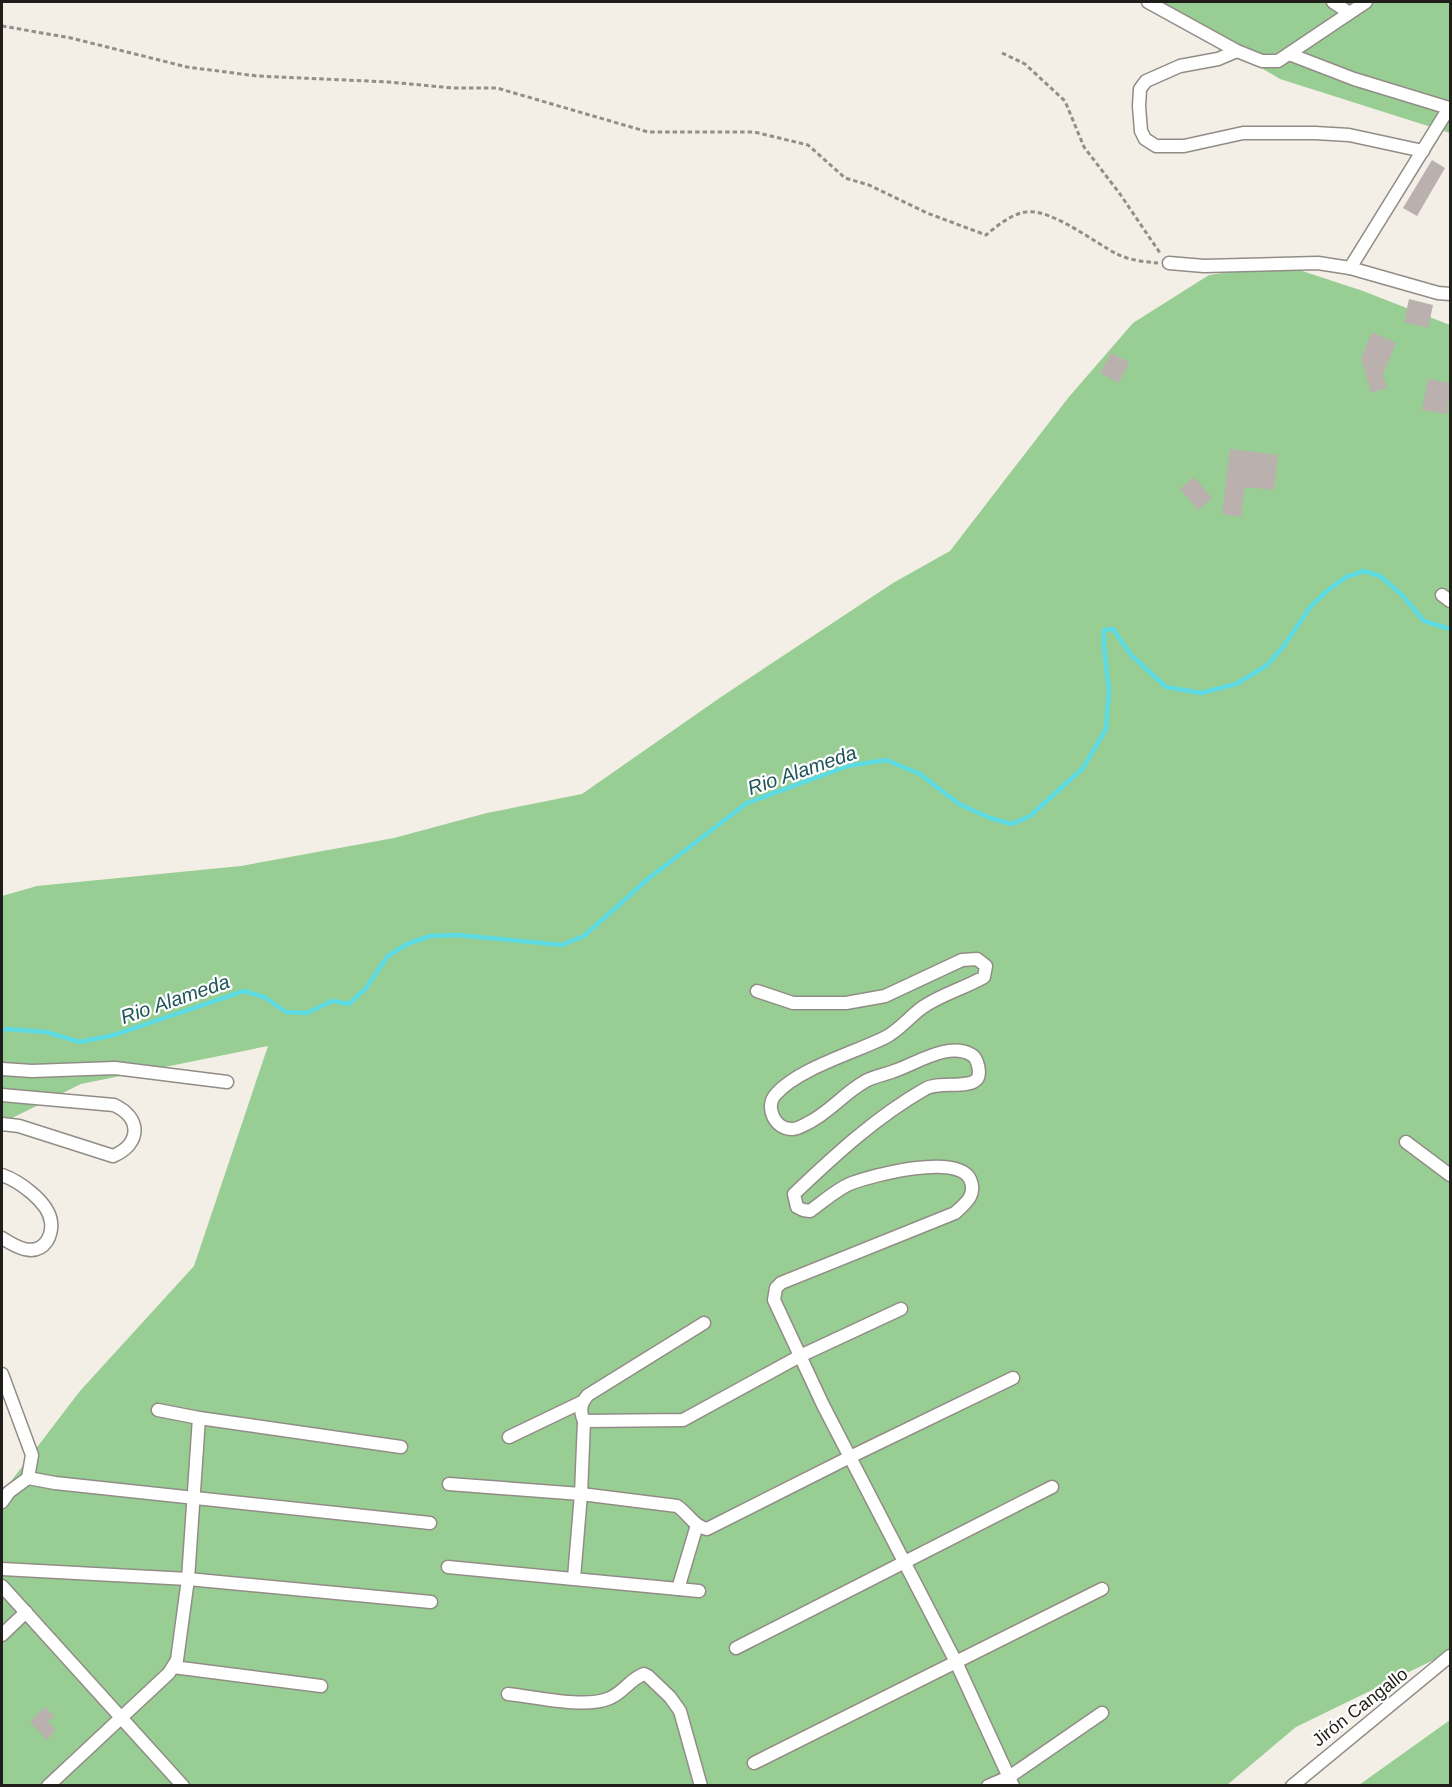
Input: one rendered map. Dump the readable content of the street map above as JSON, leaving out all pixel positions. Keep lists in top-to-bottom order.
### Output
{
  "streets": {
    "street": ["Jirón Cangallo"]
  },
  "water": ["Rio Alameda"]
}
